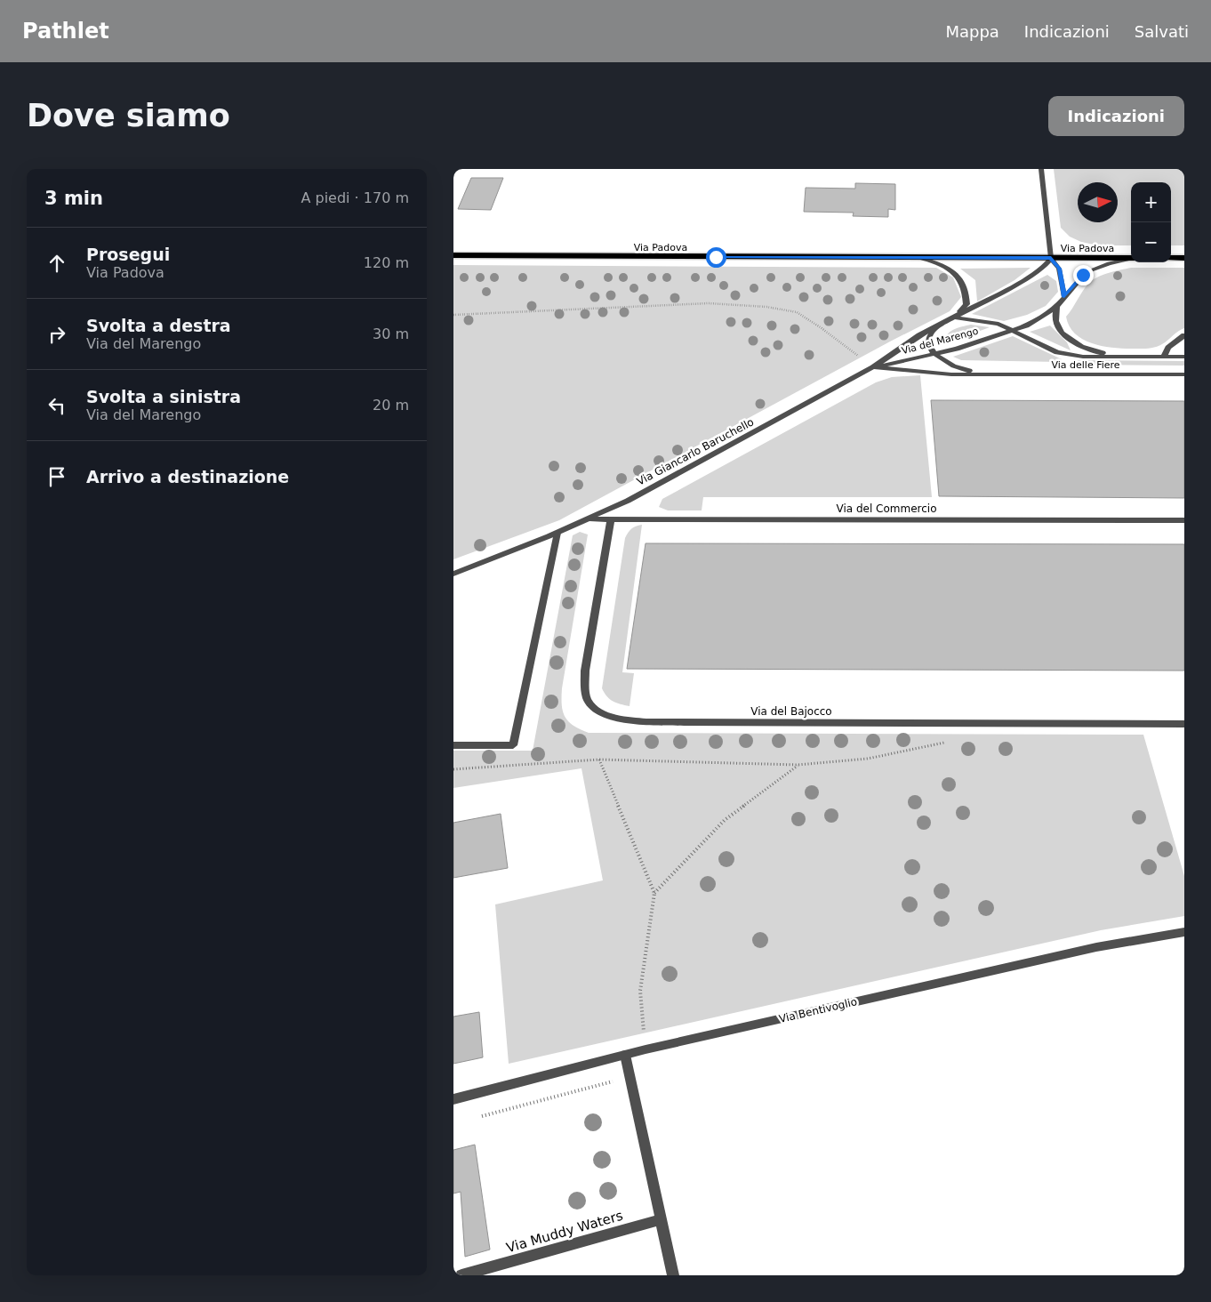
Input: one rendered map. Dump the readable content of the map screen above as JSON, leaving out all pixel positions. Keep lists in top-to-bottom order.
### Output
{
  "streets": {
    "main road": ["Via Padova"],
    "street": [
      "Via del Marengo",
      "Via delle Fiere",
      "Via Giancarlo Baruchello",
      "Via del Commercio",
      "Via del Bajocco",
      "Via Bentivoglio",
      "Via Muddy Waters"
    ]
  },
  "crossings": [
    ["Via Padova", "Via Giancarlo Baruchello"],
    ["Via del Marengo", "Via delle Fiere"],
    ["Via del Marengo", "Via Giancarlo Baruchello"],
    ["Via delle Fiere", "Via Giancarlo Baruchello"],
    ["Via Giancarlo Baruchello", "Via del Commercio"],
    ["Via del Commercio", "Via del Bajocco"]
  ],
  "north": "right",
  "page": {
    "header": "Pathlet",
    "nav": ["Mappa", "Indicazioni", "Salvati"],
    "buttons": "Indicazioni",
    "title": "Dove siamo",
    "heading": ["3 min", "A piedi · 170 m"],
    "map_buttons": ["+", "−"],
    "list": [
      ["Prosegui", "Via Padova", "120 m"],
      ["Svolta a destra", "Via del Marengo", "30 m"],
      ["Svolta a sinistra", "Via del Marengo", "20 m"],
      "Arrivo a destinazione"
    ]
  }
}
